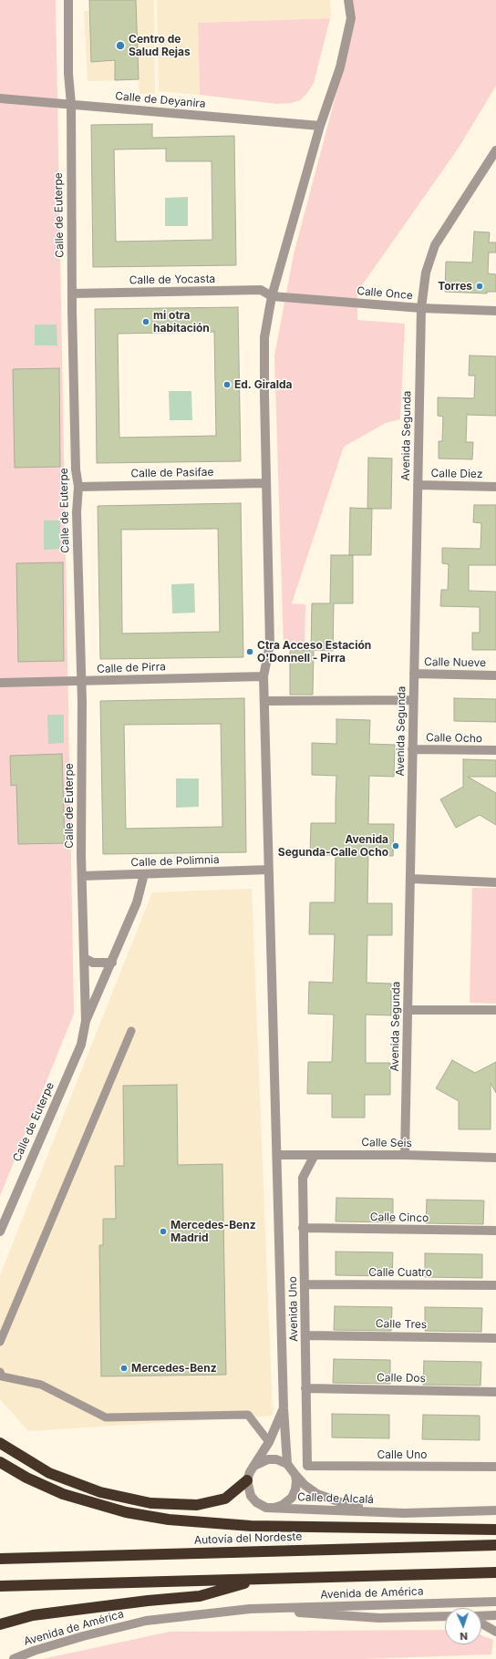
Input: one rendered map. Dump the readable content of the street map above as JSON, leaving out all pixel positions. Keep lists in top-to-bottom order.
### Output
{
  "streets": {
    "highway": ["Autovía del Nordeste"],
    "street": [
      "Calle de Deyanira",
      "Calle de Euterpe",
      "Calle de Yocasta",
      "Calle Once",
      "Avenida Segunda",
      "Calle de Pasifae",
      "Calle Diez",
      "Calle Nueve",
      "Calle de Pirra",
      "Calle Ocho",
      "Calle de Polimnia",
      "Calle Seis",
      "Calle Cinco",
      "Calle Cuatro",
      "Avenida Uno",
      "Calle Tres",
      "Calle Dos",
      "Calle Uno",
      "Calle de Alcalá",
      "Avenida de América"
    ]
  },
  "crossings": [
    ["Calle de Deyanira", "Calle de Euterpe"],
    ["Calle de Euterpe", "Calle de Yocasta"],
    ["Calle de Euterpe", "Calle de Pasifae"],
    ["Calle de Euterpe", "Calle de Pirra"],
    ["Calle de Euterpe", "Calle de Polimnia"],
    ["Calle de Yocasta", "Calle Once"],
    ["Calle Once", "Avenida Segunda"],
    ["Avenida Segunda", "Calle Diez"],
    ["Avenida Segunda", "Calle Nueve"],
    ["Avenida Segunda", "Calle Ocho"],
    ["Avenida Segunda", "Calle Seis"],
    ["Calle Seis", "Avenida Uno"],
    ["Calle Cinco", "Avenida Uno"],
    ["Calle Cuatro", "Avenida Uno"],
    ["Avenida Uno", "Calle Tres"],
    ["Avenida Uno", "Calle Dos"],
    ["Avenida Uno", "Calle Uno"]
  ],
  "places": [
    "Centro de Salud Rejas",
    "Torres",
    "mi otra habitación",
    "Ed. Giralda",
    "Ctra Acceso Estación O'Donnell - Pirra",
    "Avenida Segunda-Calle Ocho",
    "Mercedes-Benz Madrid",
    "Mercedes-Benz"
  ],
  "north": "bottom"
}
